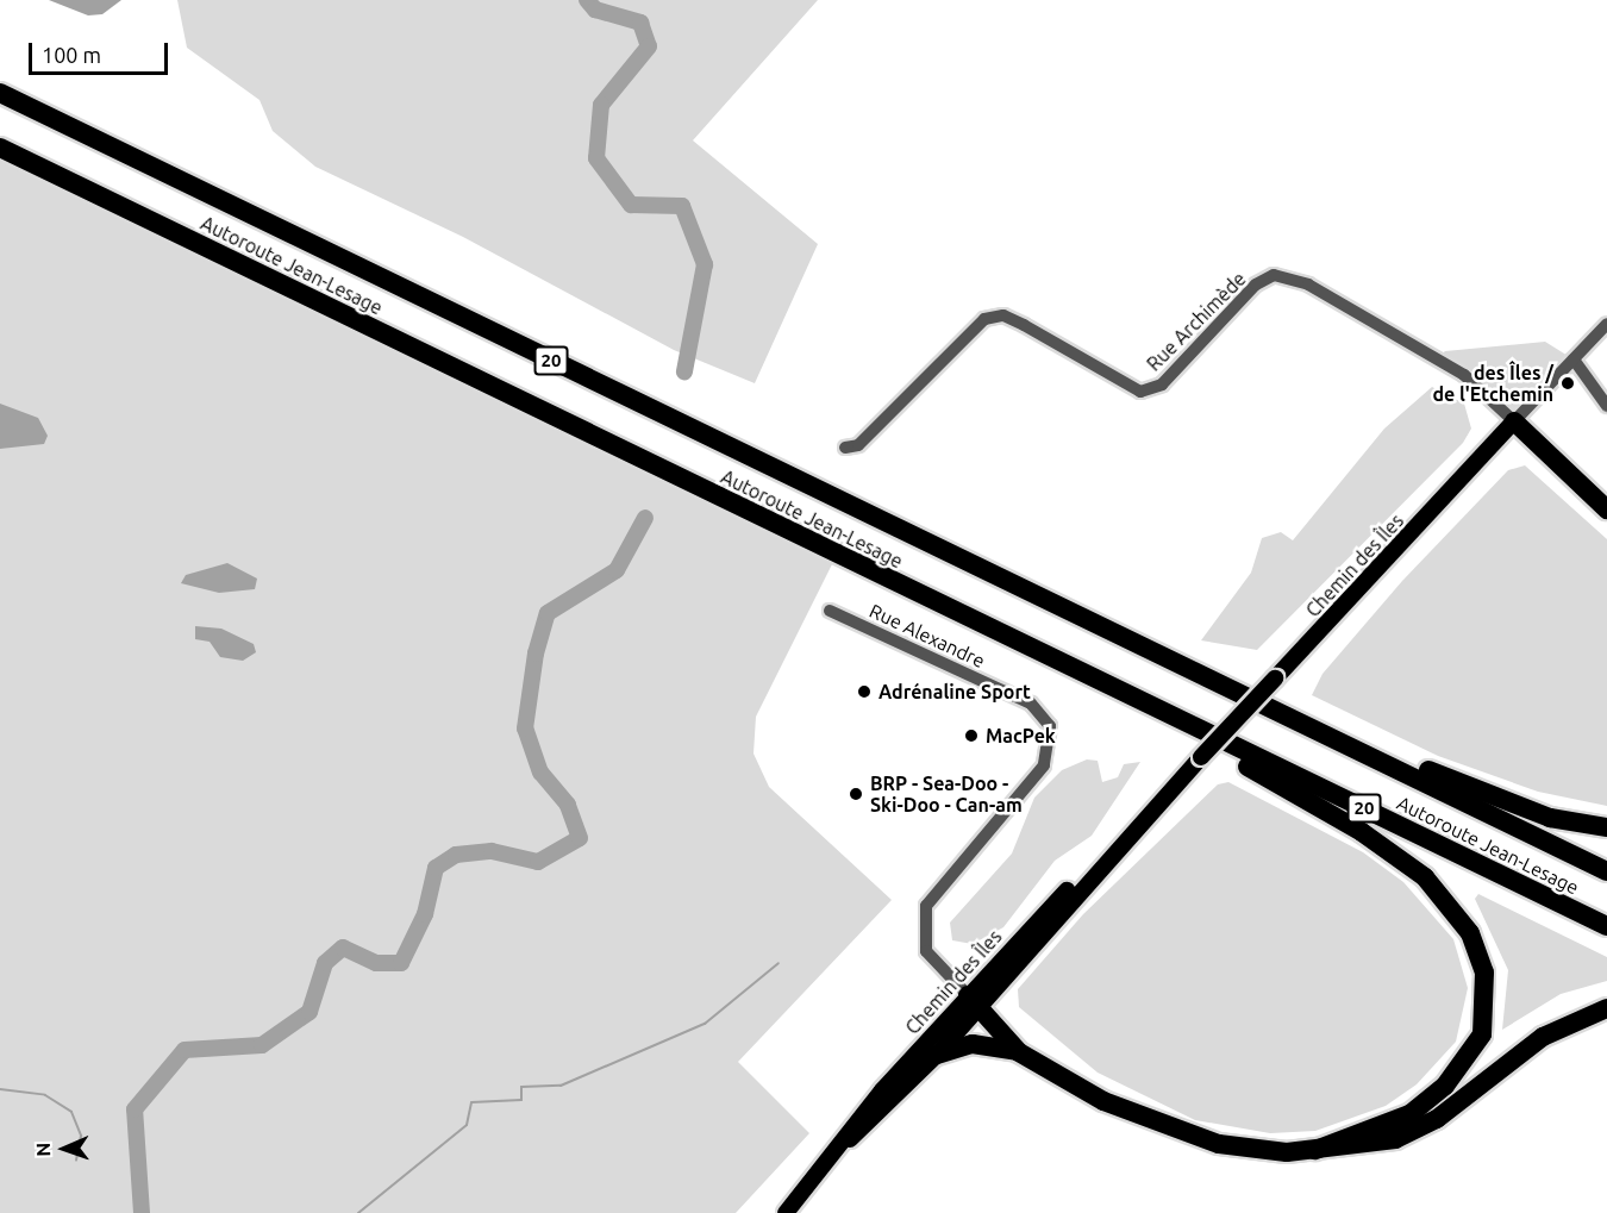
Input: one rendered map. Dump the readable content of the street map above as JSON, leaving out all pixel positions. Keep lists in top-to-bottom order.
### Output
{
  "streets": {
    "highway": ["Autoroute Jean-Lesage", "20"],
    "main road": ["Chemin des Îles"],
    "street": ["Rue Archimède", "Rue Alexandre"]
  },
  "crossings": [
    ["Rue Archimède", "Chemin des Îles"],
    ["Chemin des Îles", "Rue Alexandre"]
  ],
  "places": [
    "des Îles / de l'Etchemin",
    "Adrénaline Sport",
    "MacPek",
    "BRP - Sea-Doo - Ski-Doo - Can-am"
  ],
  "scale_bar": "100 m",
  "north": "left"
}
